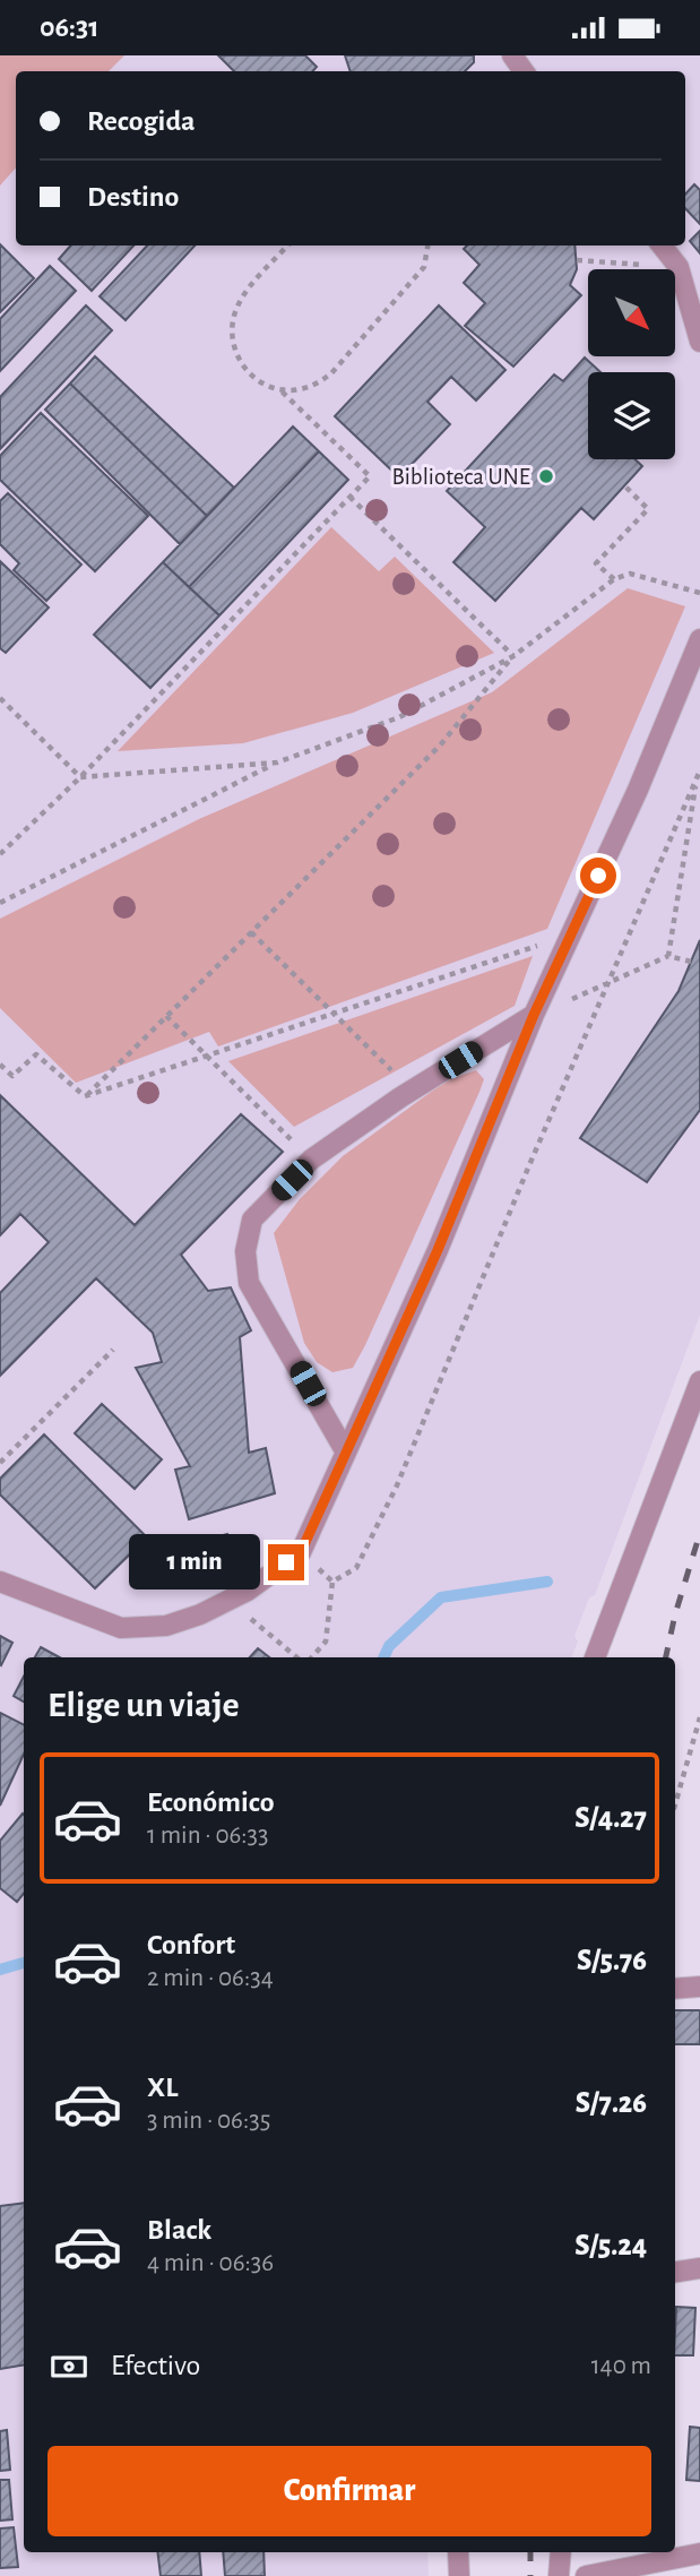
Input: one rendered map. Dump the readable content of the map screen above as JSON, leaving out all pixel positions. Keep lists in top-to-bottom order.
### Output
{
  "places": ["Biblioteca UNE"],
  "north": "bottom right",
  "page": {
    "status": "06:31",
    "banner": ["Recogida", "Destino"],
    "bubble": "1 min",
    "heading": "Elige un viaje",
    "list": [
      {
        "name": "Económico",
        "note": "1 min · 06:33",
        "value": "S/4.27"
      },
      {
        "name": "Confort",
        "note": "2 min · 06:34",
        "value": "S/5.76"
      },
      {
        "name": "XL",
        "note": "3 min · 06:35",
        "value": "S/7.26"
      },
      {
        "name": "Black",
        "note": "4 min · 06:36",
        "value": "S/5.24"
      }
    ],
    "pay": ["Efectivo", "140 m"],
    "buttons": "Confirmar"
  }
}
